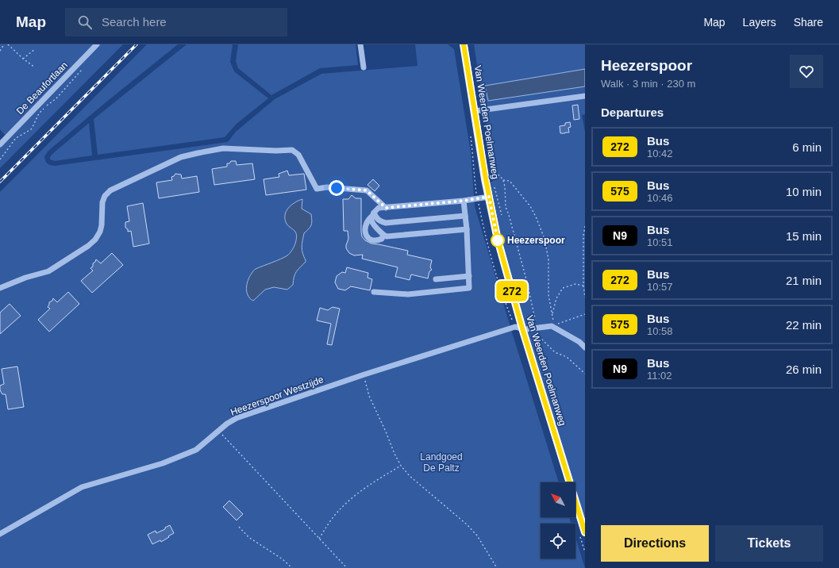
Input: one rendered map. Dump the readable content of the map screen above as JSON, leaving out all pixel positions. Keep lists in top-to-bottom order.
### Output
{
  "streets": {
    "main road": ["Van Weerden Poelmanweg"],
    "street": ["De Beaufortlaan", "Heezerspoor Westzijde"]
  },
  "crossings": [
    ["Van Weerden Poelmanweg", "Heezerspoor Westzijde"]
  ],
  "parks": ["Landgoed De Paltz"],
  "places": ["Heezerspoor"],
  "lines": ["bus line 272"],
  "north": "top left",
  "page": {
    "header": "Map",
    "search": "Search here",
    "nav": ["Map", "Layers", "Share"],
    "on_map": "272",
    "heading": [
      ["Heezerspoor", "Walk · 3 min · 230 m"],
      "Departures"
    ],
    "list": [
      {
        "mark": "272",
        "name": "Bus",
        "note": "10:42",
        "value": "6 min"
      },
      {
        "mark": "575",
        "name": "Bus",
        "note": "10:46",
        "value": "10 min"
      },
      {
        "mark": "N9",
        "name": "Bus",
        "note": "10:51",
        "value": "15 min"
      },
      {
        "mark": "272",
        "name": "Bus",
        "note": "10:57",
        "value": "21 min"
      },
      {
        "mark": "575",
        "name": "Bus",
        "note": "10:58",
        "value": "22 min"
      },
      {
        "mark": "N9",
        "name": "Bus",
        "note": "11:02",
        "value": "26 min"
      }
    ],
    "buttons": ["Directions", "Tickets"]
  }
}
